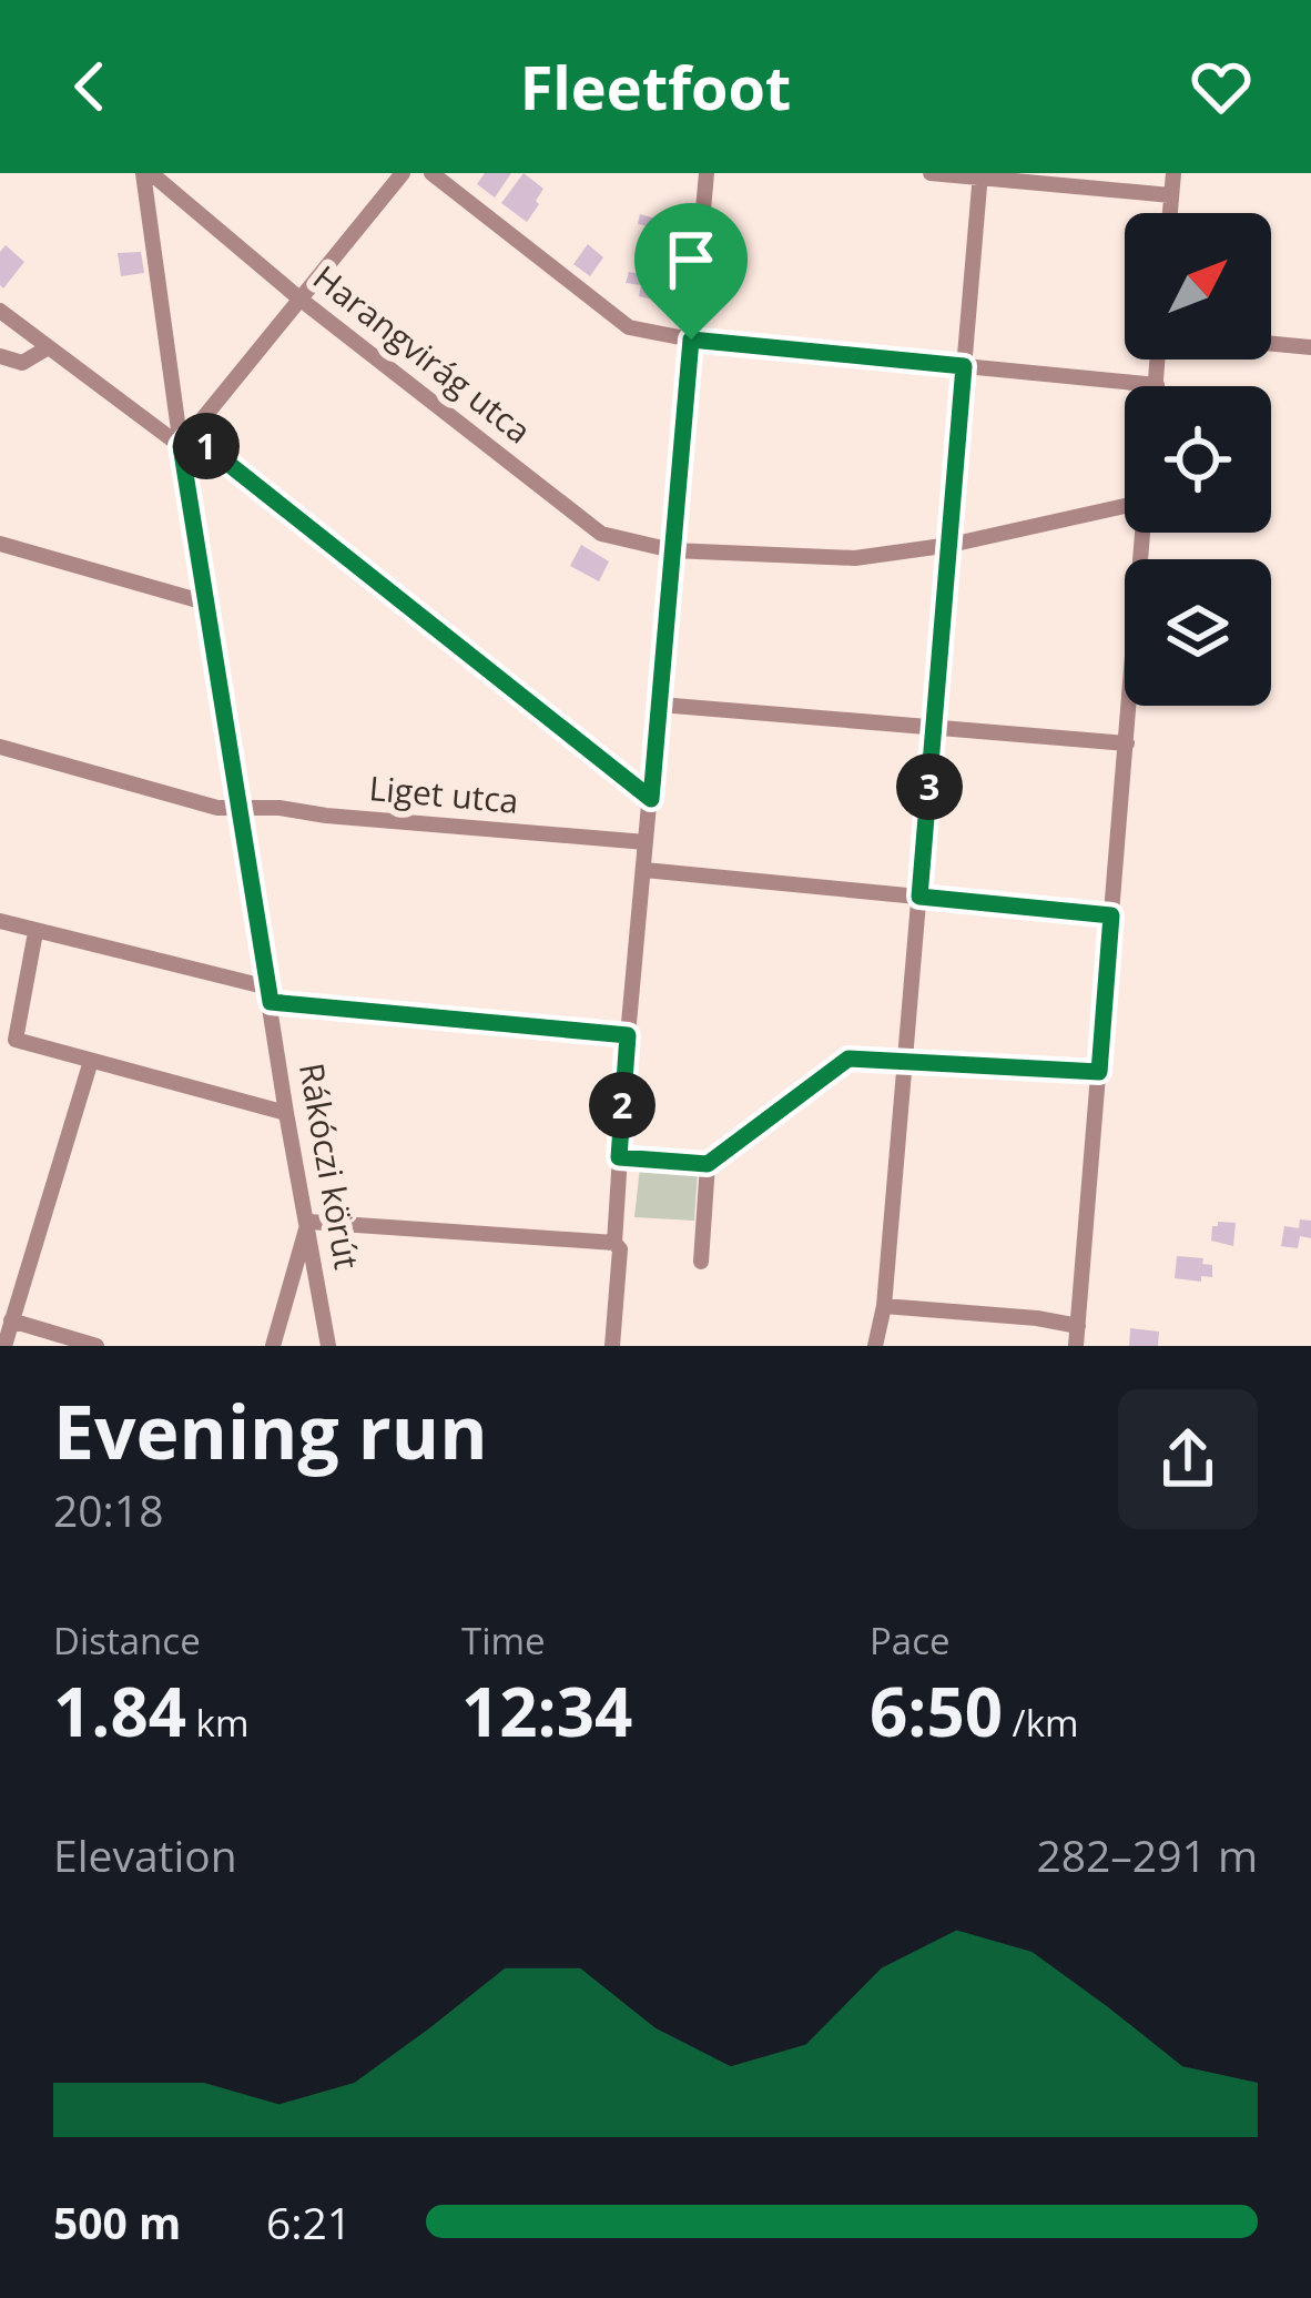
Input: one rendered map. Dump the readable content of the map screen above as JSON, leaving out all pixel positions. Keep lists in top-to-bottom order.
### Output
{
  "streets": {
    "street": ["Harangvirág utca", "Liget utca", "Rákóczi körút"]
  },
  "crossings": [
    ["Harangvirág utca", "Rákóczi körút"],
    ["Liget utca", "Rákóczi körút"]
  ],
  "north": "top right",
  "page": {
    "header": "Fleetfoot",
    "pins": ["1", "3", "2"],
    "heading": ["Evening run", "20:18"],
    "stats": [
      ["Distance", "1.84 km"],
      ["Time", "12:34"],
      ["Pace", "6:50 /km"]
    ],
    "chart": ["Elevation", "282–291 m"],
    "list": [
      {
        "name": "500 m",
        "note": "6:21"
      }
    ]
  }
}
